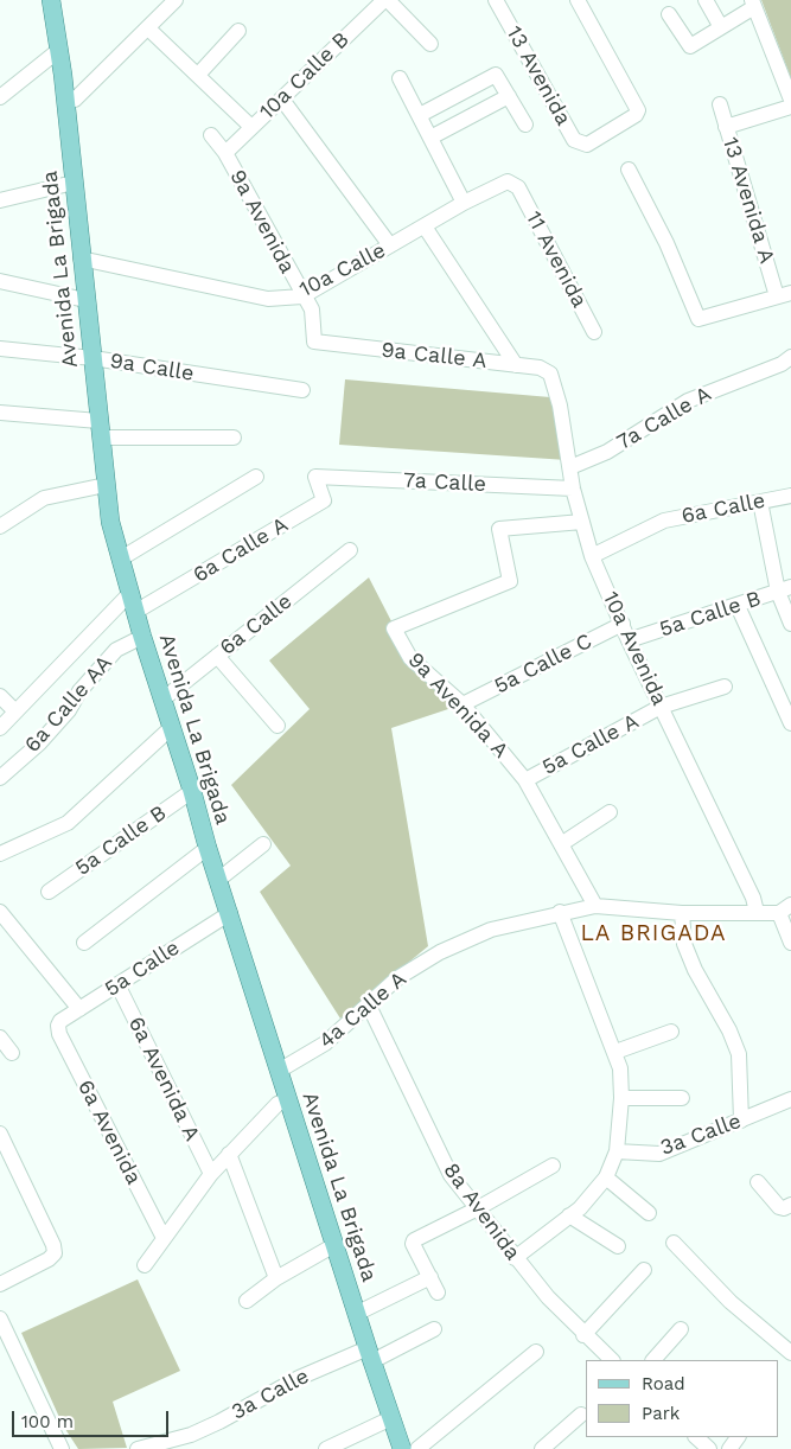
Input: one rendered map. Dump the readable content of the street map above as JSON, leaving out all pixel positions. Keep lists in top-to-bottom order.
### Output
{
  "streets": {
    "main road": ["Avenida La Brigada"],
    "street": [
      "10a Calle B",
      "13 Avenida",
      "13 Avenida A",
      "9a Avenida",
      "11 Avenida",
      "10a Calle",
      "9a Calle A",
      "9a Calle",
      "7a Calle A",
      "7a Calle",
      "6a Calle",
      "6a Calle A",
      "5a Calle B",
      "10a Avenida",
      "5a Calle C",
      "6a Calle AA",
      "9a Avenida A",
      "5a Calle A",
      "5a Calle",
      "4a Calle A",
      "6a Avenida A",
      "6a Avenida",
      "3a Calle",
      "8a Avenida"
    ]
  },
  "crossings": [
    ["10a Calle B", "9a Avenida"],
    ["9a Avenida", "10a Calle"],
    ["9a Avenida", "9a Calle A"],
    ["11 Avenida", "10a Calle"],
    ["Avenida La Brigada", "10a Calle"],
    ["Avenida La Brigada", "9a Calle"],
    ["Avenida La Brigada", "6a Calle"],
    ["Avenida La Brigada", "6a Calle A"],
    ["Avenida La Brigada", "5a Calle B"],
    ["Avenida La Brigada", "6a Calle AA"],
    ["Avenida La Brigada", "5a Calle"],
    ["Avenida La Brigada", "4a Calle A"],
    ["Avenida La Brigada", "3a Calle"],
    ["9a Calle A", "10a Avenida"],
    ["7a Calle A", "10a Avenida"],
    ["7a Calle", "6a Calle A"],
    ["7a Calle", "10a Avenida"],
    ["6a Calle", "10a Avenida"],
    ["5a Calle B", "10a Avenida"],
    ["10a Avenida", "5a Calle C"],
    ["10a Avenida", "9a Avenida A"],
    ["10a Avenida", "5a Calle A"],
    ["10a Avenida", "4a Calle A"],
    ["5a Calle C", "9a Avenida A"],
    ["9a Avenida A", "5a Calle A"],
    ["9a Avenida A", "4a Calle A"],
    ["5a Calle", "6a Avenida A"],
    ["5a Calle", "6a Avenida"],
    ["4a Calle A", "8a Avenida"]
  ],
  "districts": ["LA BRIGADA"],
  "legend": ["Road", "Park"],
  "scale_bar": "100 m"
}
